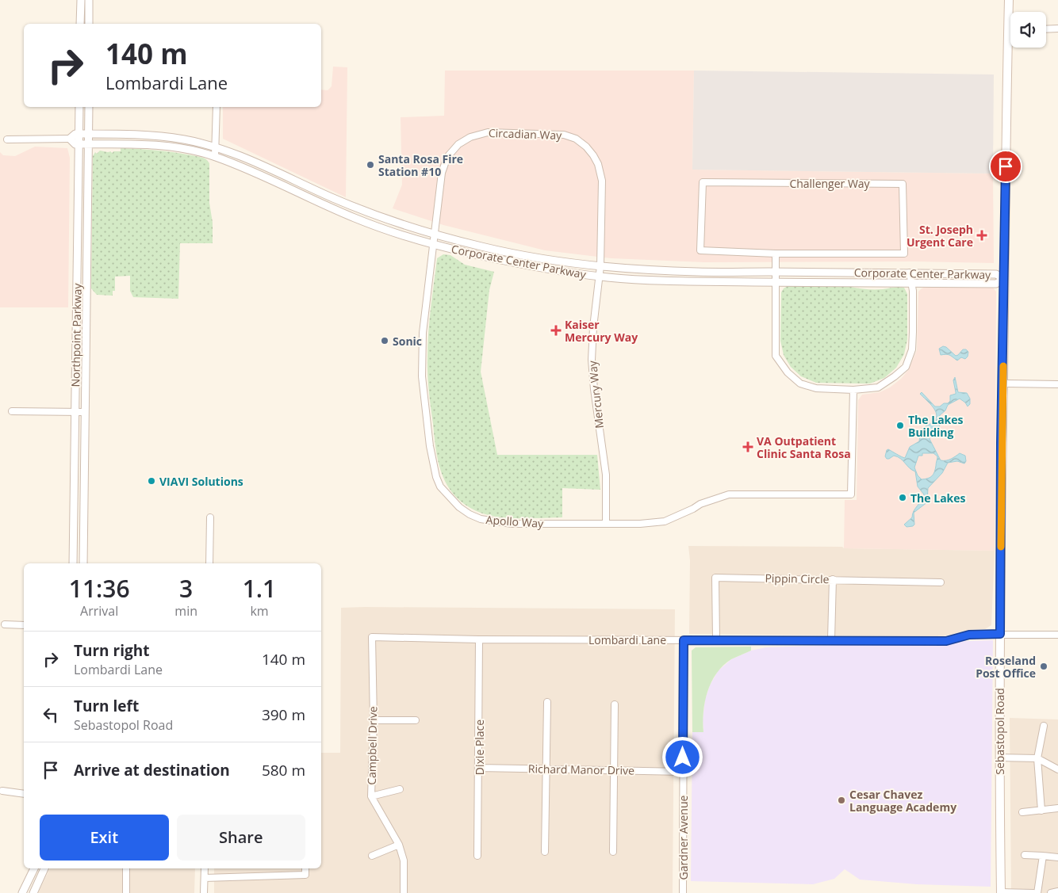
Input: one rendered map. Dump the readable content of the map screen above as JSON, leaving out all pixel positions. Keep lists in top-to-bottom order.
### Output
{
  "streets": {
    "main road": ["Sebastopol Road"],
    "street": [
      "Circadian Way",
      "Challenger Way",
      "Corporate Center Parkway",
      "Northpoint Parkway",
      "Mercury Way",
      "Apollo Way",
      "Pippin Circle",
      "Lombardi Lane",
      "Campbell Drive",
      "Dixie Place",
      "Richard Manor Drive",
      "Gardner Avenue"
    ]
  },
  "crossings": [
    ["Circadian Way", "Corporate Center Parkway"],
    ["Circadian Way", "Mercury Way"],
    ["Circadian Way", "Apollo Way"],
    ["Corporate Center Parkway", "Northpoint Parkway"],
    ["Corporate Center Parkway", "Mercury Way"],
    ["Corporate Center Parkway", "Apollo Way"],
    ["Corporate Center Parkway", "Sebastopol Road"],
    ["Mercury Way", "Apollo Way"],
    ["Pippin Circle", "Lombardi Lane"],
    ["Lombardi Lane", "Sebastopol Road"],
    ["Lombardi Lane", "Campbell Drive"],
    ["Lombardi Lane", "Dixie Place"],
    ["Lombardi Lane", "Gardner Avenue"],
    ["Dixie Place", "Richard Manor Drive"],
    ["Richard Manor Drive", "Gardner Avenue"]
  ],
  "places": {
    "other": [
      "Santa Rosa Fire Station #10",
      "Sonic",
      "The Lakes Building",
      "VIAVI Solutions",
      "The Lakes",
      "Roseland Post Office",
      "Cesar Chavez Language Academy"
    ],
    "health": ["St. Joseph Urgent Care", "Kaiser Mercury Way", "VA Outpatient Clinic Santa Rosa"]
  },
  "page": {
    "turn": ["140 m", "Lombardi Lane"],
    "eta": [
      "11:36",
      "Arrival",
      "3",
      "min",
      "1.1",
      "km"
    ],
    "list": [
      {
        "name": "Turn right",
        "note": "Lombardi Lane",
        "value": "140 m"
      },
      {
        "name": "Turn left",
        "note": "Sebastopol Road",
        "value": "390 m"
      },
      {
        "name": "Arrive at destination",
        "value": "580 m"
      }
    ],
    "buttons": ["Exit", "Share"]
  }
}
